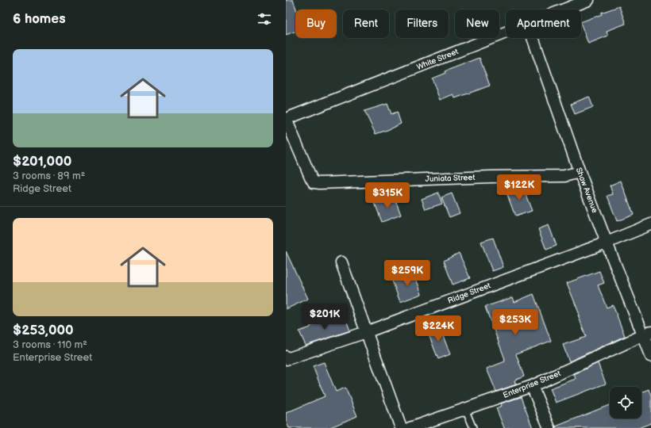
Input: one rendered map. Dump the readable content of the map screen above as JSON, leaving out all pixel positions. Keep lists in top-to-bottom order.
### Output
{
  "streets": {
    "street": [
      "White Street",
      "Juniata Street",
      "Shaw Avenue",
      "Ridge Street",
      "Enterprise Street"
    ]
  },
  "crossings": [
    ["White Street", "Juniata Street"],
    ["Juniata Street", "Shaw Avenue"],
    ["Shaw Avenue", "Ridge Street"],
    ["Shaw Avenue", "Enterprise Street"]
  ],
  "page": {
    "heading": "6 homes",
    "chip": [
      "Buy",
      "Rent",
      "Filters",
      "New",
      "Apartment"
    ],
    "list": [
      {
        "name": "$201,000",
        "note": "3 rooms · 89 m² · Ridge Street"
      },
      {
        "name": "$253,000",
        "note": "3 rooms · 110 m² · Enterprise Street"
      }
    ],
    "price": [
      "$122K",
      "$315K",
      "$259K",
      "$201K",
      "$253K",
      "$224K"
    ]
  }
}
